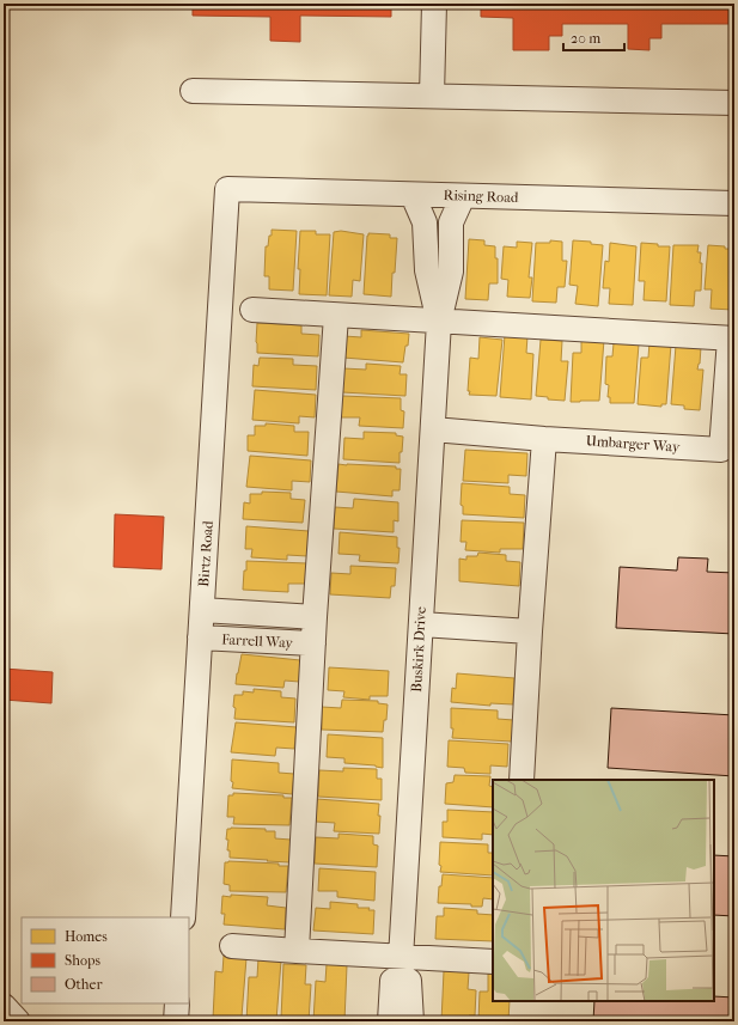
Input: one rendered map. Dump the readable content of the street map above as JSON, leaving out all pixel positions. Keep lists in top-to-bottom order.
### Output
{
  "streets": {
    "street": [
      "Rising Road",
      "Umbarger Way",
      "Birtz Road",
      "Farrell Way",
      "Buskirk Drive"
    ]
  },
  "crossings": [
    ["Rising Road", "Birtz Road"],
    ["Rising Road", "Buskirk Drive"],
    ["Umbarger Way", "Buskirk Drive"],
    ["Birtz Road", "Farrell Way"]
  ],
  "legend": ["Homes", "Shops", "Other"],
  "scale_bar": "20 m"
}
